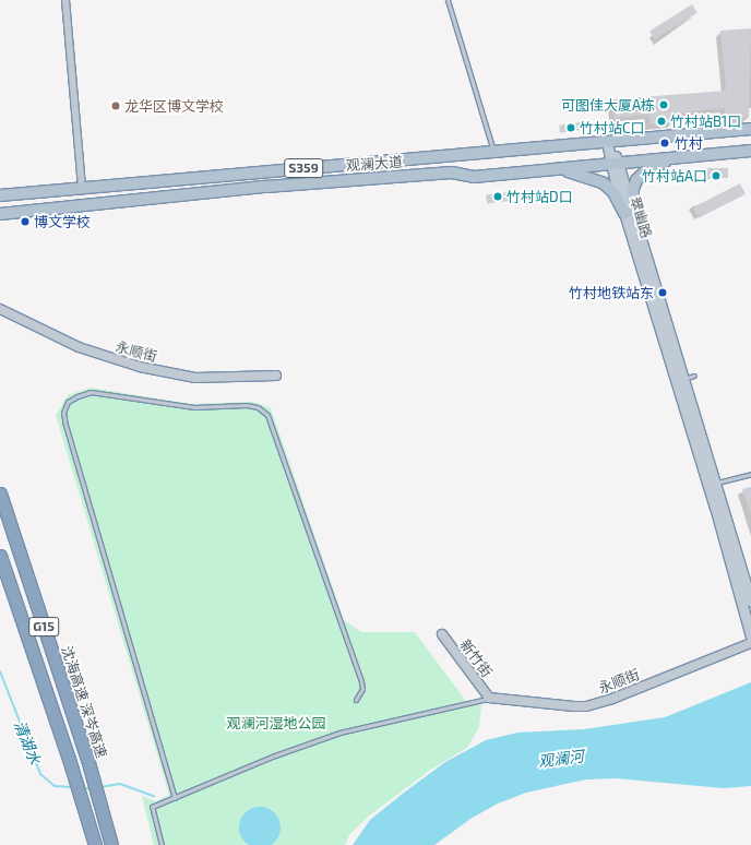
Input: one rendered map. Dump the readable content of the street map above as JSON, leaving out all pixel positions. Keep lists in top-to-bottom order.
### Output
{
  "streets": {
    "highway": ["G15", "沈海高速 深岑高速"],
    "main road": ["观澜大道", "S359", "翠幽路"],
    "street": ["永顺街", "新竹街"]
  },
  "crossings": [
    ["观澜大道", "翠幽路"],
    ["永顺街", "新竹街"]
  ],
  "water": ["清湖水", "观澜河"],
  "parks": ["观澜河湿地公园"],
  "places": [
    "可图佳大厦A栋",
    "龙华区博文学校",
    "竹村站B1口",
    "竹村站C口",
    "竹村",
    "竹村站A口",
    "竹村站D口",
    "博文学校",
    "竹村地铁站东"
  ]
}
